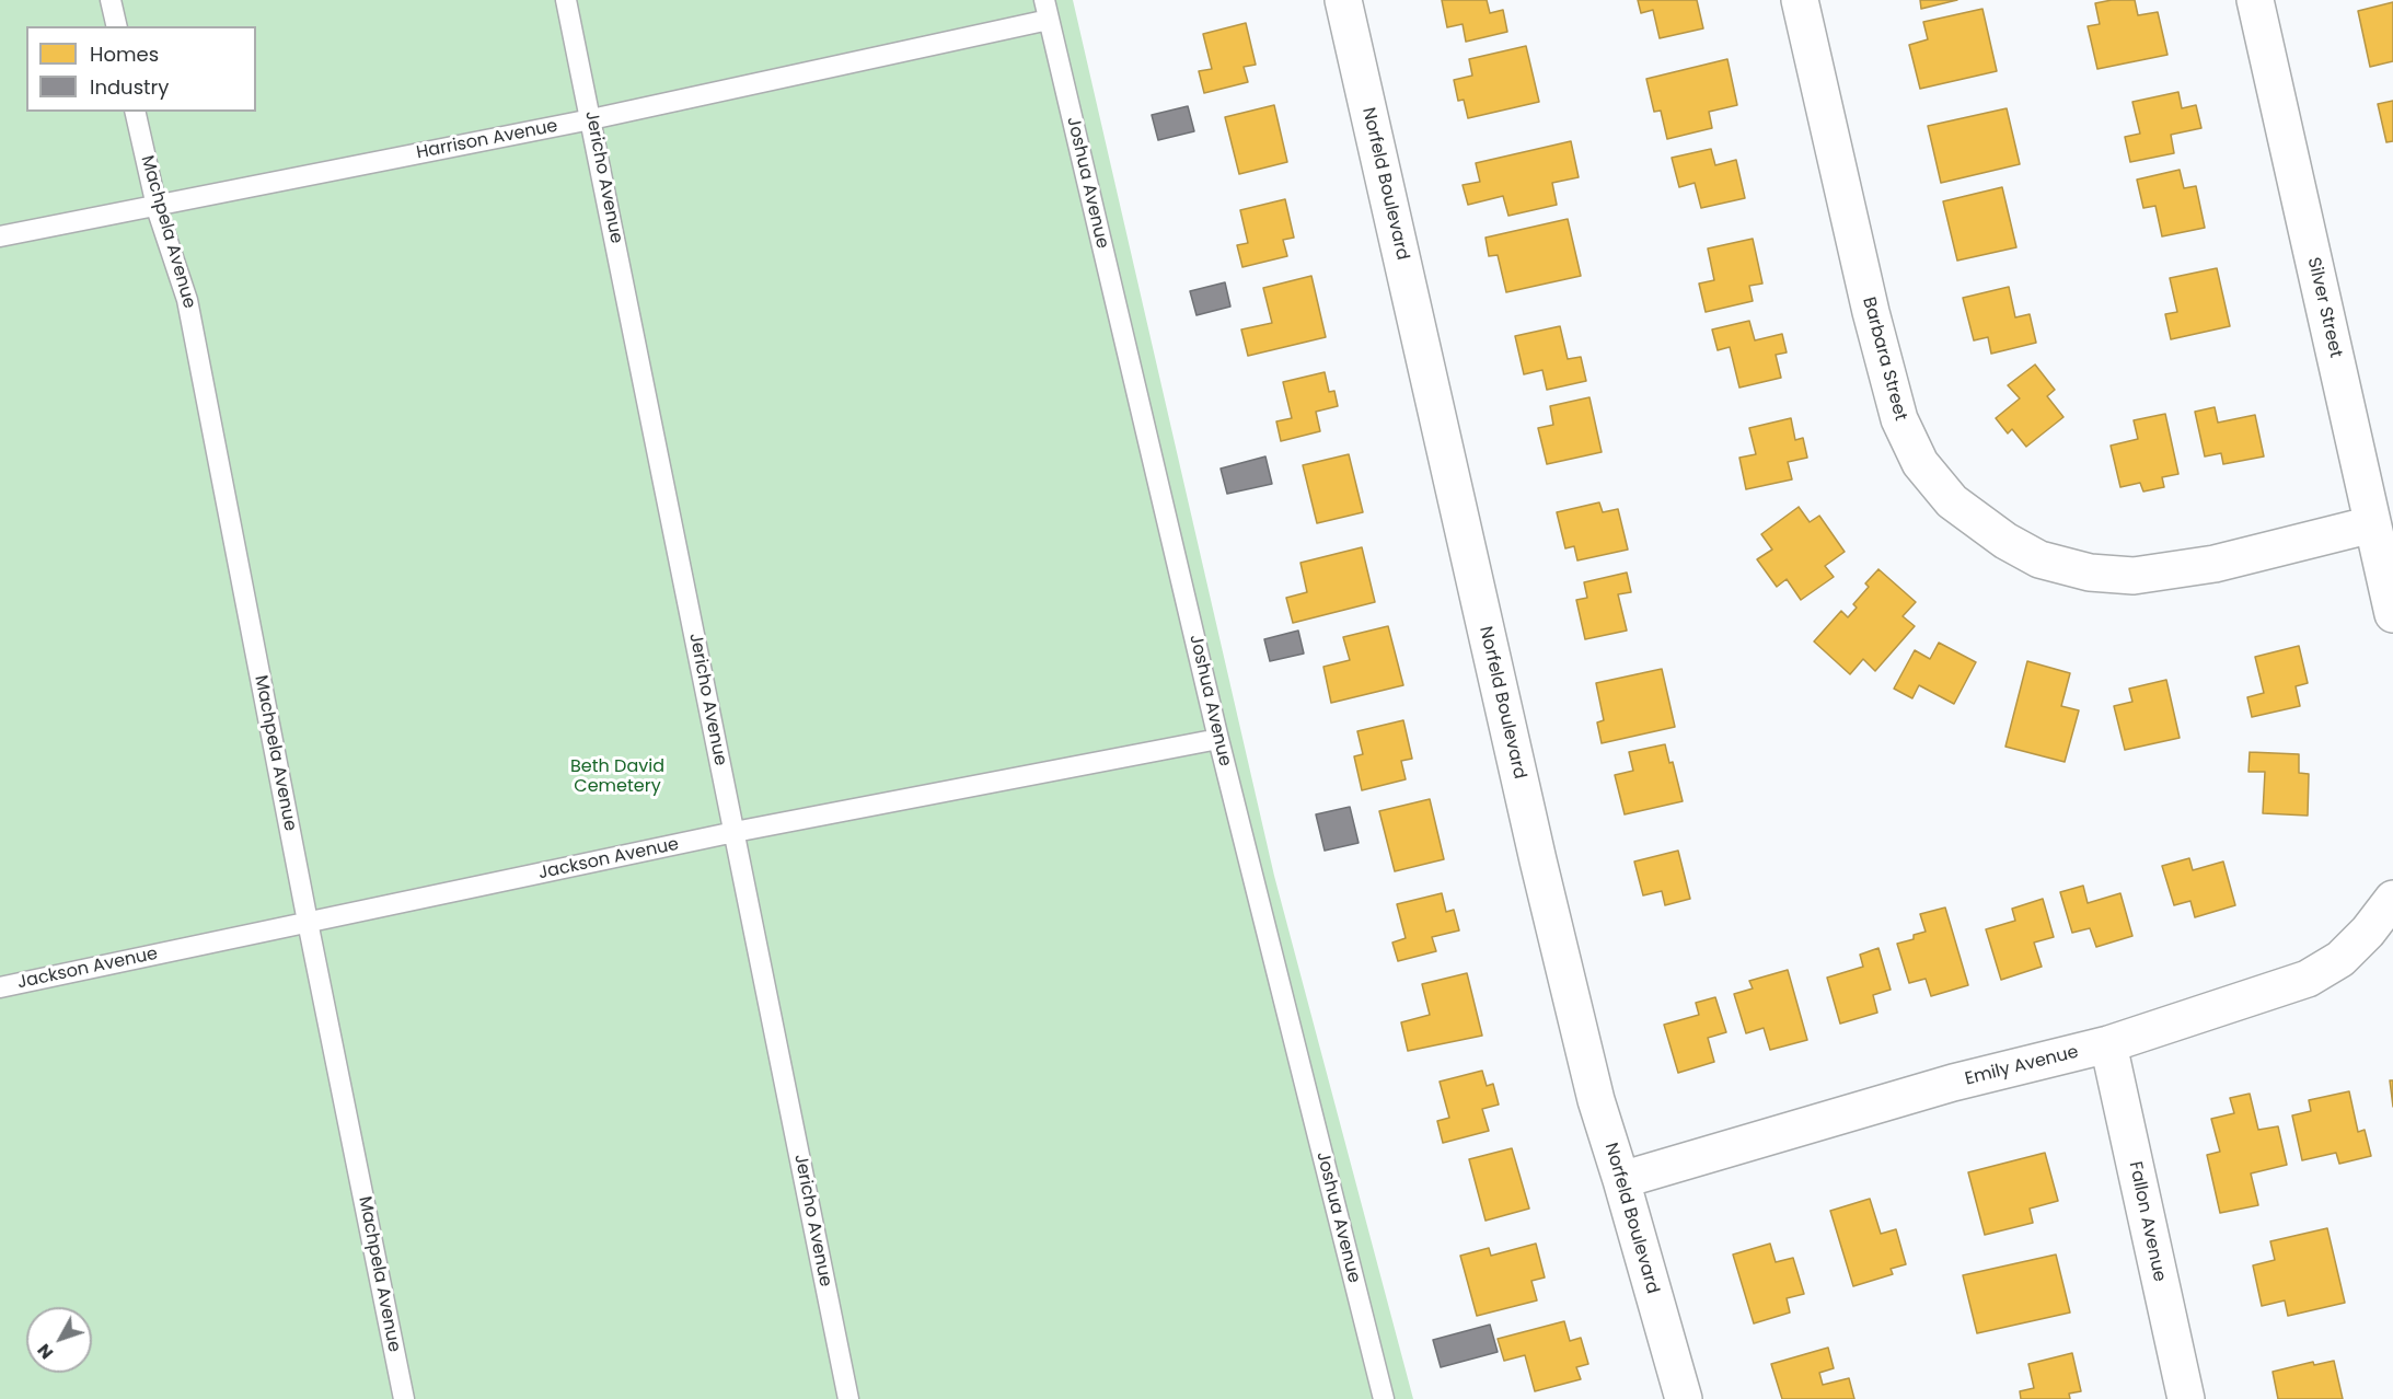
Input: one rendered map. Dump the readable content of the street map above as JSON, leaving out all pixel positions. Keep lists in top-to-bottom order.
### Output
{
  "streets": {
    "street": [
      "Norfeld Boulevard",
      "Silver Street",
      "Barbara Street",
      "Emily Avenue",
      "Fallon Avenue"
    ],
    "lane": [
      "Harrison Avenue",
      "Jericho Avenue",
      "Joshua Avenue",
      "Machpela Avenue",
      "Jackson Avenue"
    ]
  },
  "crossings": [
    ["Harrison Avenue", "Jericho Avenue"],
    ["Harrison Avenue", "Joshua Avenue"],
    ["Harrison Avenue", "Machpela Avenue"],
    ["Jericho Avenue", "Jackson Avenue"],
    ["Joshua Avenue", "Jackson Avenue"],
    ["Norfeld Boulevard", "Emily Avenue"],
    ["Machpela Avenue", "Jackson Avenue"],
    ["Silver Street", "Barbara Street"],
    ["Emily Avenue", "Fallon Avenue"]
  ],
  "parks": ["Beth David Cemetery"],
  "legend": ["Homes", "Industry"],
  "north": "bottom left"
}
